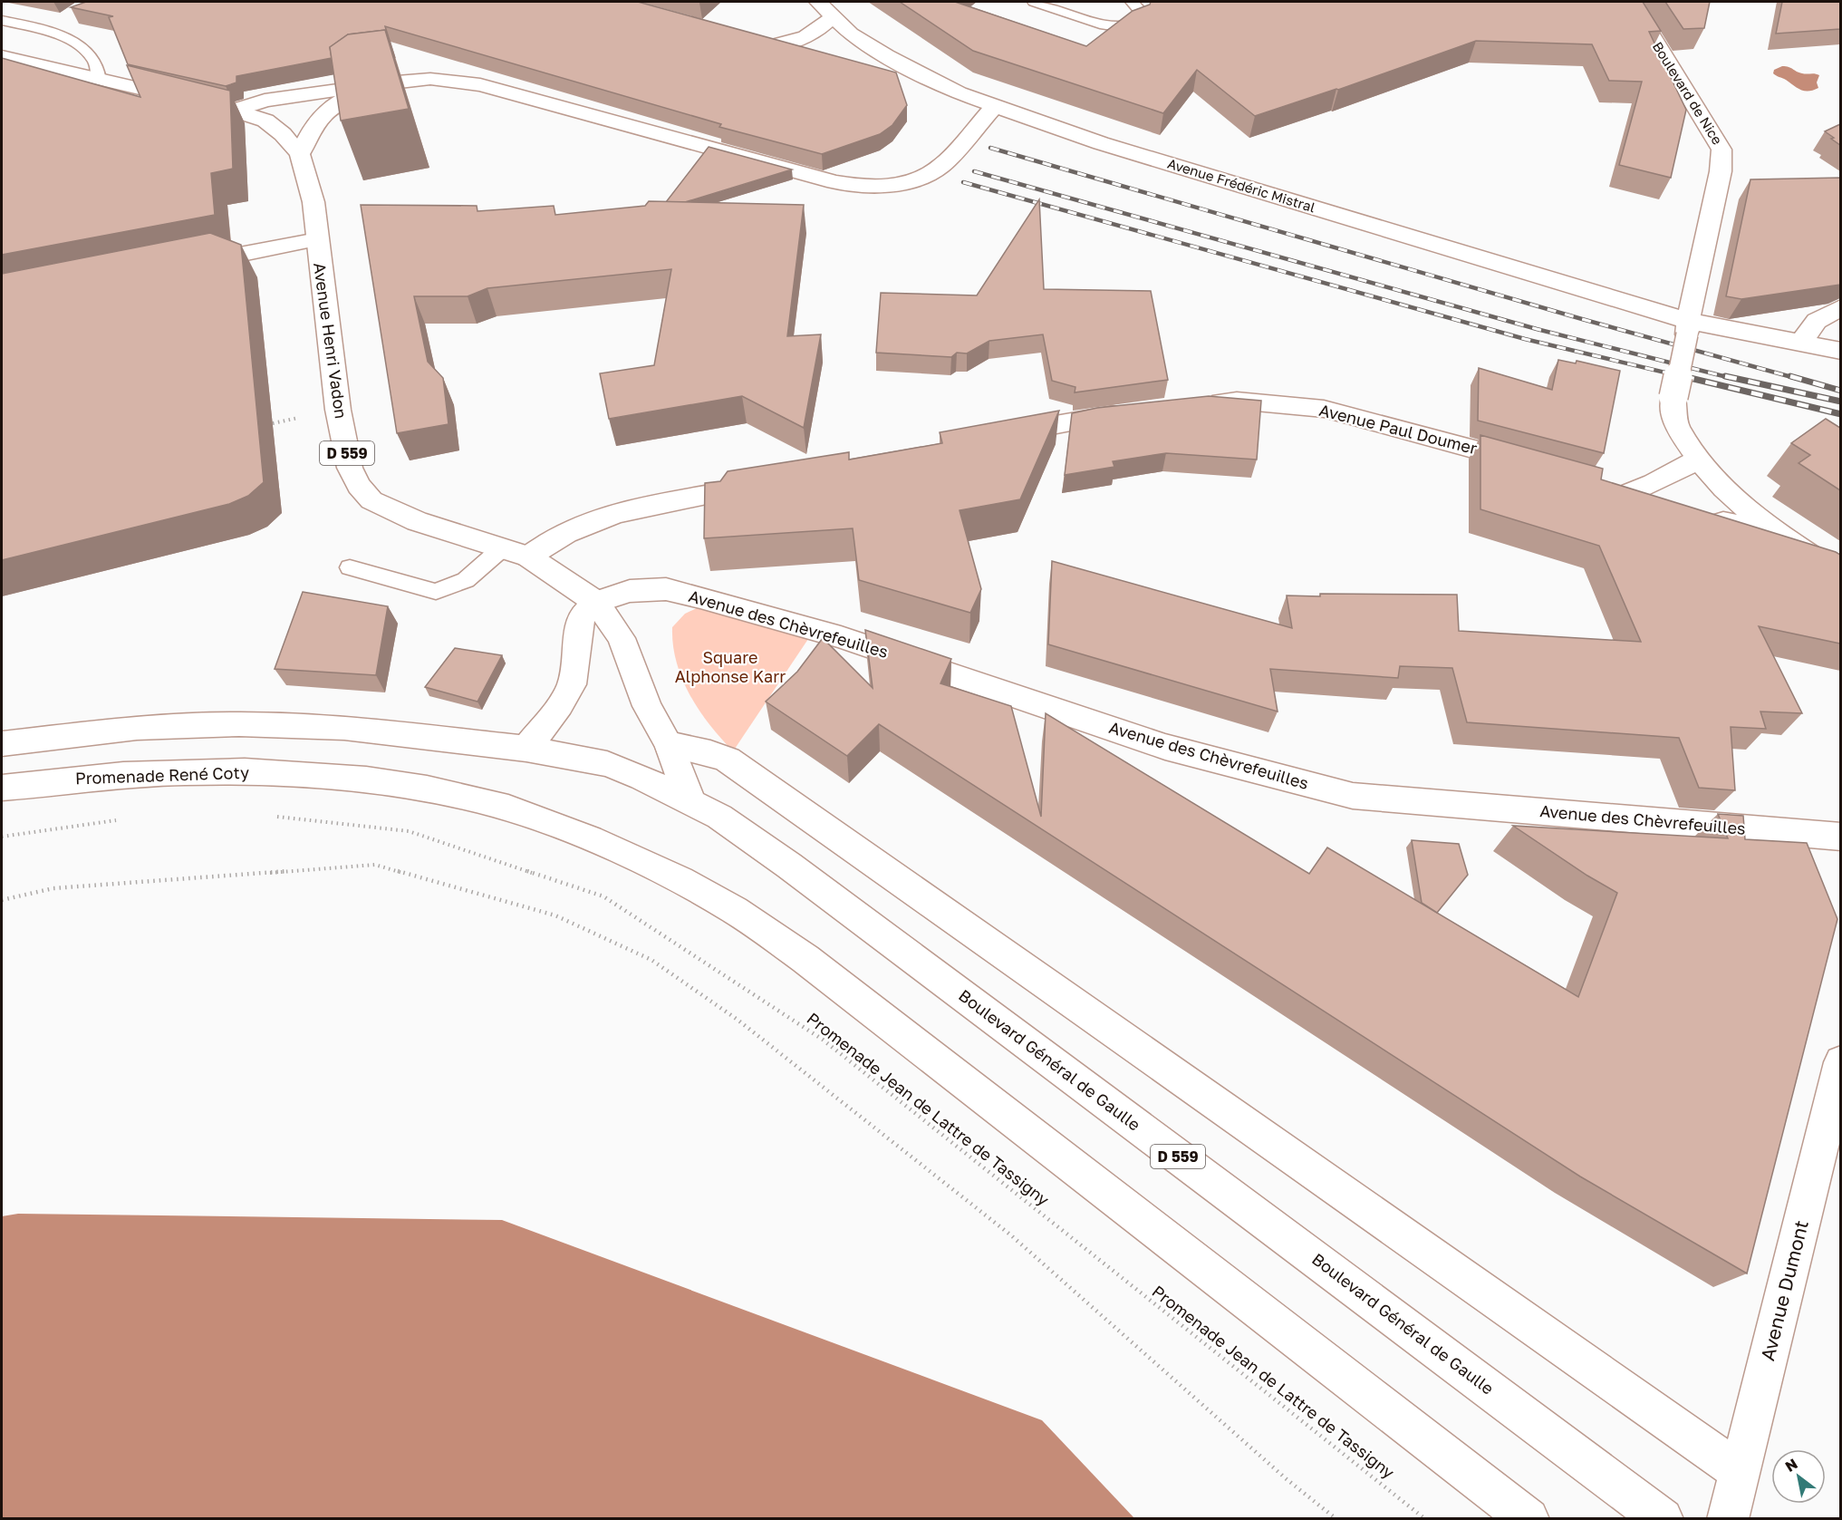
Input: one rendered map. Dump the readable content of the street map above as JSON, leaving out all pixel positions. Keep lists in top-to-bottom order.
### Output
{
  "streets": {
    "street": [
      "Boulevard de Nice",
      "Avenue Frédéric Mistral",
      "Avenue Henri Vadon",
      "Avenue Paul Doumer",
      "D 559",
      "Avenue des Chèvrefeuilles",
      "Promenade René Coty",
      "Boulevard Général de Gaulle",
      "Avenue Dumont"
    ],
    "path": ["Promenade Jean de Lattre de Tassigny"]
  },
  "crossings": [
    ["Boulevard de Nice", "Avenue Frédéric Mistral"],
    ["Avenue Henri Vadon", "D 559"],
    ["Avenue Henri Vadon", "Avenue des Chèvrefeuilles"],
    ["D 559", "Avenue des Chèvrefeuilles"],
    ["D 559", "Boulevard Général de Gaulle"]
  ],
  "parks": ["Square Alphonse Karr"],
  "north": "top left"
}
